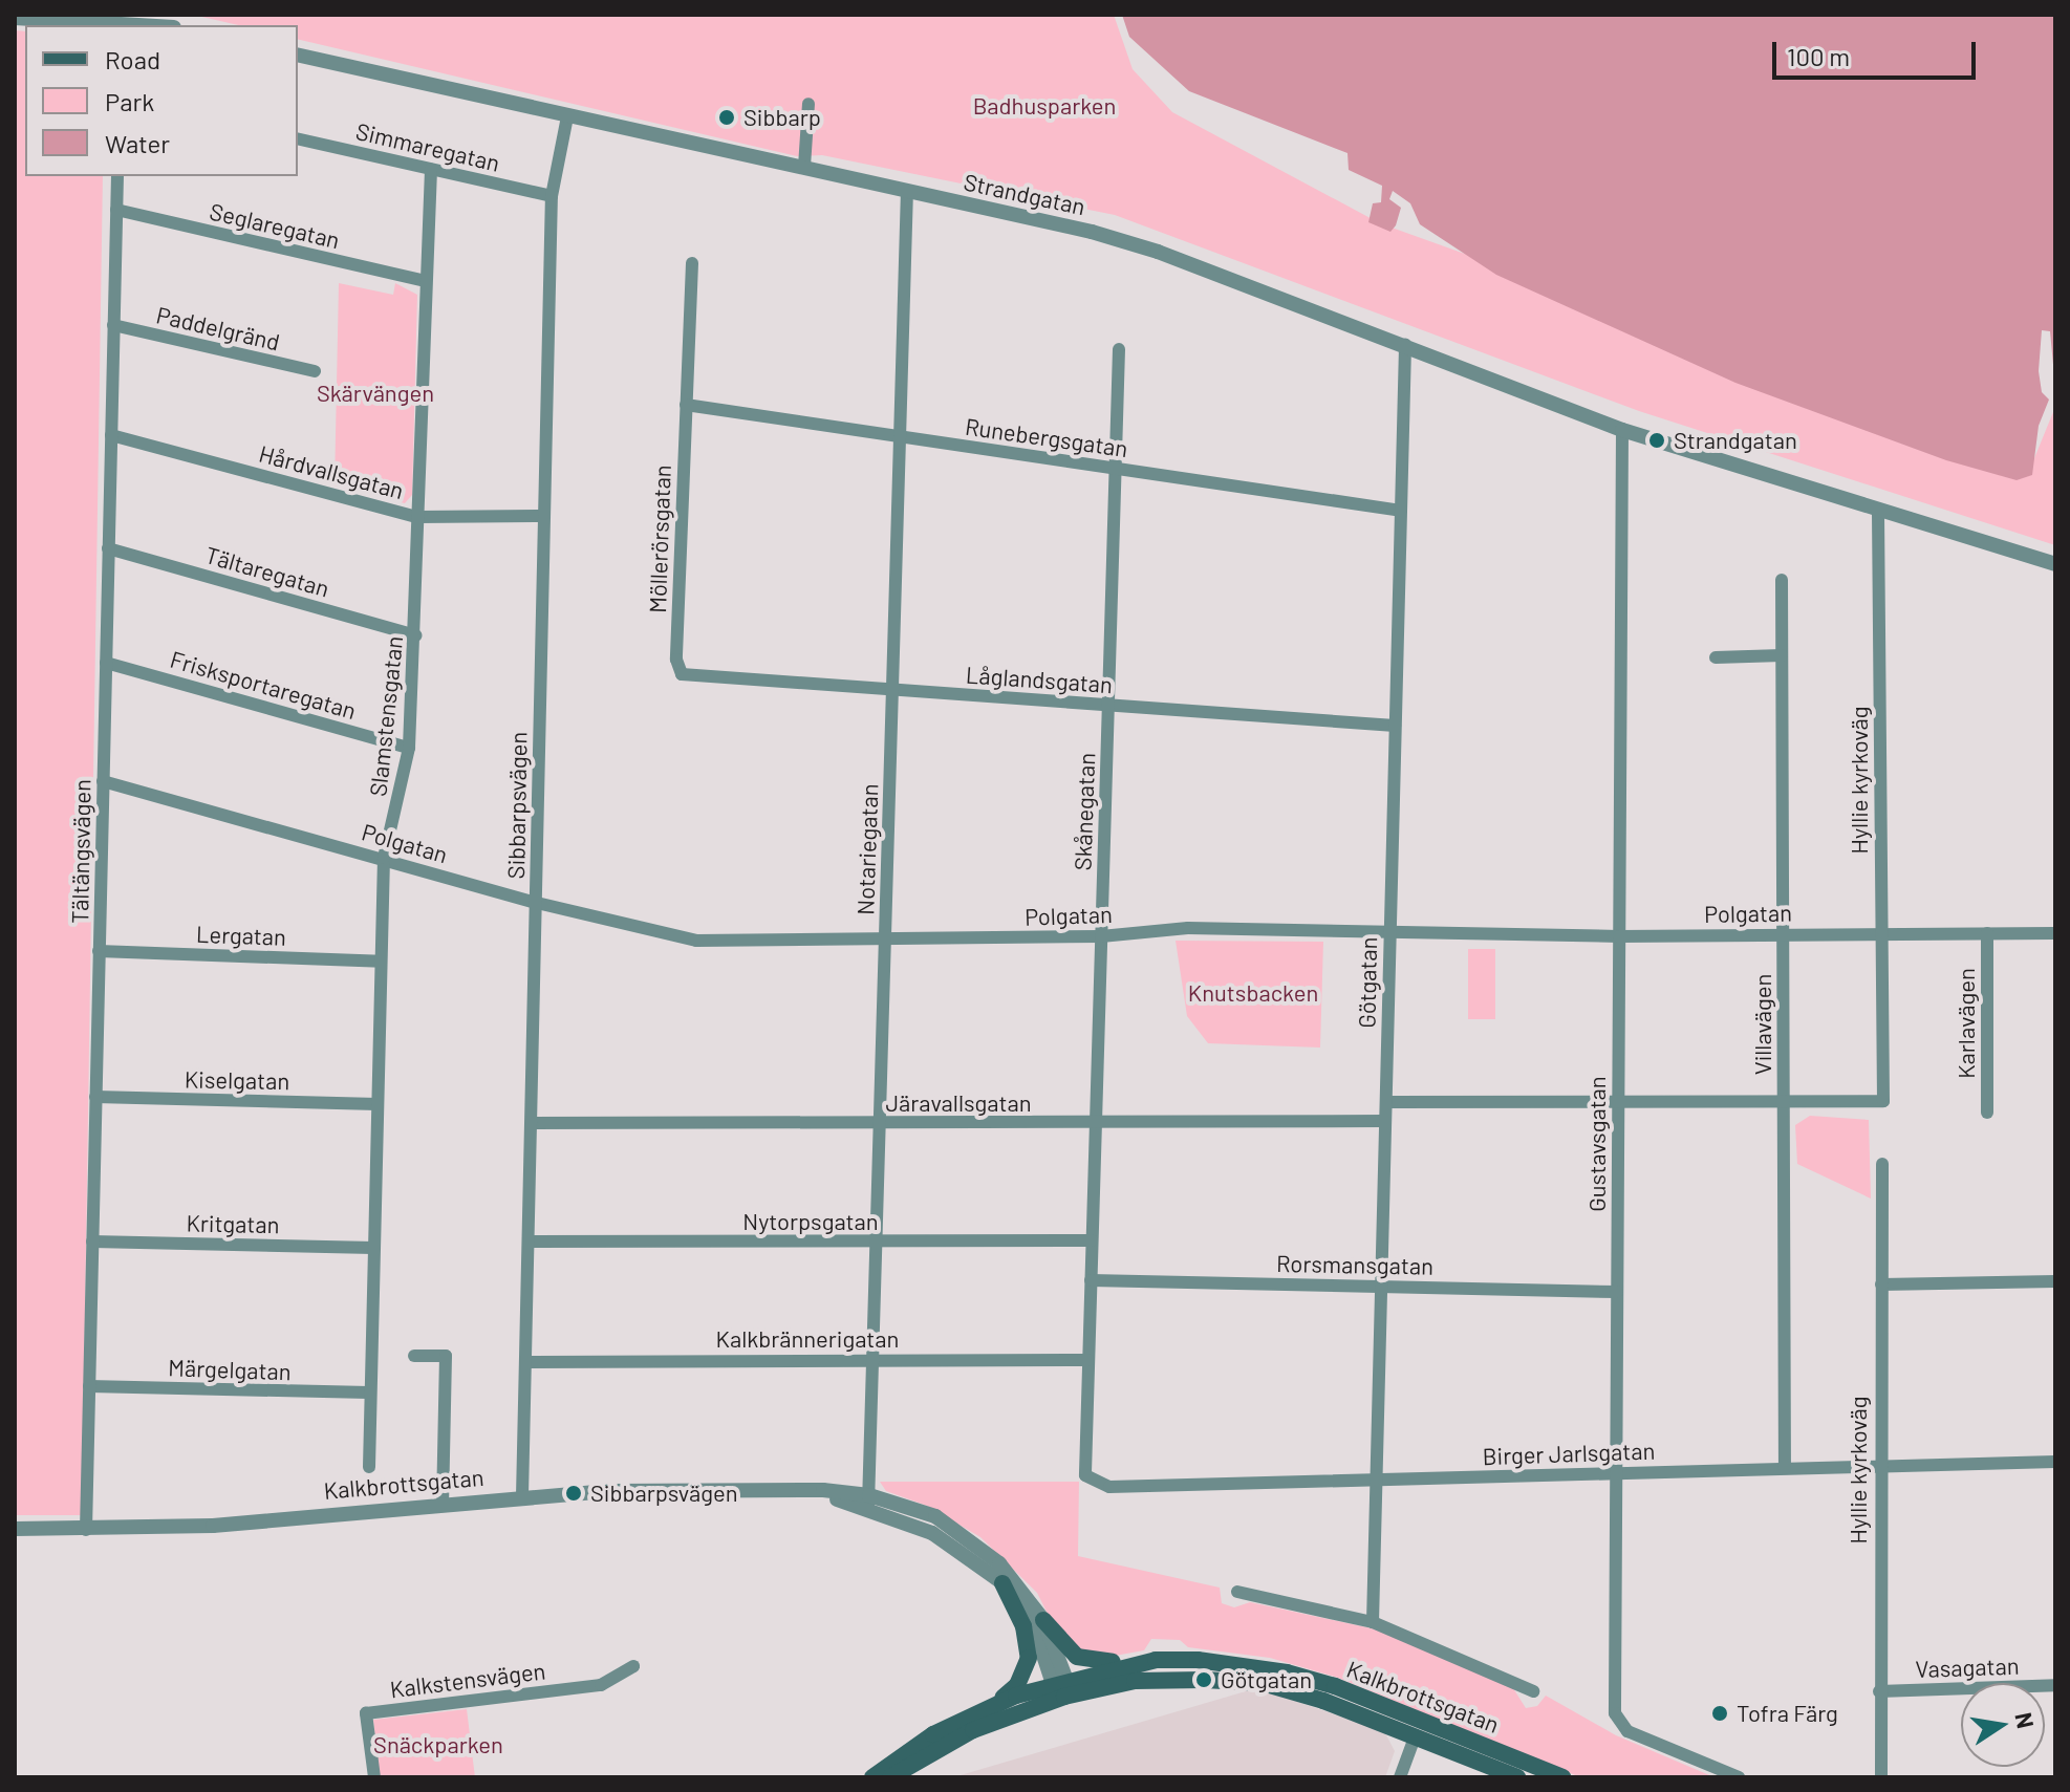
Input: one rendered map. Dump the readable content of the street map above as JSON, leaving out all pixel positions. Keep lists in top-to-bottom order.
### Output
{
  "streets": {
    "main road": ["Kalkbrottsgatan"],
    "street": [
      "Simmaregatan",
      "Strandgatan",
      "Seglaregatan",
      "Paddelgränd",
      "Runebergsgatan",
      "Hårdvallsgatan",
      "Möllerörsgatan",
      "Tältaregatan",
      "Låglandsgatan",
      "Frisksportaregatan",
      "Slamstensgatan",
      "Hyllie kyrkoväg",
      "Sibbarpsvägen",
      "Skånegatan",
      "Polgatan",
      "Notariegatan",
      "Tältängsvägen",
      "Lergatan",
      "Götgatan",
      "Karlavägen",
      "Villavägen",
      "Kiselgatan",
      "Järavallsgatan",
      "Gustavsgatan",
      "Nytorpsgatan",
      "Kritgatan",
      "Rorsmansgatan",
      "Kalkbrännerigatan",
      "Märgelgatan",
      "Birger Jarlsgatan",
      "Vasagatan",
      "Kalkstensvägen"
    ]
  },
  "crossings": [
    ["Simmaregatan", "Slamstensgatan"],
    ["Simmaregatan", "Sibbarpsvägen"],
    ["Strandgatan", "Hyllie kyrkoväg"],
    ["Strandgatan", "Sibbarpsvägen"],
    ["Strandgatan", "Notariegatan"],
    ["Strandgatan", "Götgatan"],
    ["Strandgatan", "Gustavsgatan"],
    ["Seglaregatan", "Slamstensgatan"],
    ["Seglaregatan", "Tältängsvägen"],
    ["Paddelgränd", "Tältängsvägen"],
    ["Runebergsgatan", "Möllerörsgatan"],
    ["Runebergsgatan", "Skånegatan"],
    ["Runebergsgatan", "Notariegatan"],
    ["Runebergsgatan", "Götgatan"],
    ["Hårdvallsgatan", "Slamstensgatan"],
    ["Hårdvallsgatan", "Sibbarpsvägen"],
    ["Hårdvallsgatan", "Tältängsvägen"],
    ["Möllerörsgatan", "Låglandsgatan"],
    ["Tältaregatan", "Slamstensgatan"],
    ["Tältaregatan", "Tältängsvägen"],
    ["Låglandsgatan", "Skånegatan"],
    ["Låglandsgatan", "Notariegatan"],
    ["Låglandsgatan", "Götgatan"],
    ["Frisksportaregatan", "Slamstensgatan"],
    ["Frisksportaregatan", "Tältängsvägen"],
    ["Slamstensgatan", "Polgatan"],
    ["Slamstensgatan", "Lergatan"],
    ["Slamstensgatan", "Kiselgatan"],
    ["Slamstensgatan", "Kritgatan"],
    ["Slamstensgatan", "Märgelgatan"],
    ["Hyllie kyrkoväg", "Polgatan"],
    ["Hyllie kyrkoväg", "Villavägen"],
    ["Hyllie kyrkoväg", "Birger Jarlsgatan"],
    ["Hyllie kyrkoväg", "Vasagatan"],
    ["Sibbarpsvägen", "Polgatan"],
    ["Sibbarpsvägen", "Järavallsgatan"],
    ["Sibbarpsvägen", "Nytorpsgatan"],
    ["Sibbarpsvägen", "Kalkbrännerigatan"],
    ["Sibbarpsvägen", "Kalkbrottsgatan"],
    ["Skånegatan", "Polgatan"],
    ["Skånegatan", "Järavallsgatan"],
    ["Skånegatan", "Nytorpsgatan"],
    ["Skånegatan", "Rorsmansgatan"],
    ["Skånegatan", "Kalkbrännerigatan"],
    ["Skånegatan", "Birger Jarlsgatan"],
    ["Polgatan", "Notariegatan"],
    ["Polgatan", "Tältängsvägen"],
    ["Polgatan", "Götgatan"],
    ["Polgatan", "Karlavägen"],
    ["Polgatan", "Villavägen"],
    ["Polgatan", "Gustavsgatan"],
    ["Notariegatan", "Järavallsgatan"],
    ["Notariegatan", "Nytorpsgatan"],
    ["Notariegatan", "Kalkbrännerigatan"],
    ["Notariegatan", "Kalkbrottsgatan"],
    ["Tältängsvägen", "Lergatan"],
    ["Tältängsvägen", "Kiselgatan"],
    ["Tältängsvägen", "Kritgatan"],
    ["Tältängsvägen", "Märgelgatan"],
    ["Tältängsvägen", "Kalkbrottsgatan"],
    ["Götgatan", "Järavallsgatan"],
    ["Götgatan", "Rorsmansgatan"],
    ["Götgatan", "Birger Jarlsgatan"],
    ["Villavägen", "Birger Jarlsgatan"],
    ["Gustavsgatan", "Rorsmansgatan"],
    ["Gustavsgatan", "Birger Jarlsgatan"]
  ],
  "parks": [
    "Badhusparken",
    "Skärvängen",
    "Knutsbacken",
    "Snäckparken"
  ],
  "places": [
    "Sibbarp",
    "Strandgatan",
    "Sibbarpsvägen",
    "Götgatan",
    "Tofra Färg"
  ],
  "legend": ["Road", "Park", "Water"],
  "scale_bar": "100 m",
  "north": "right"
}
